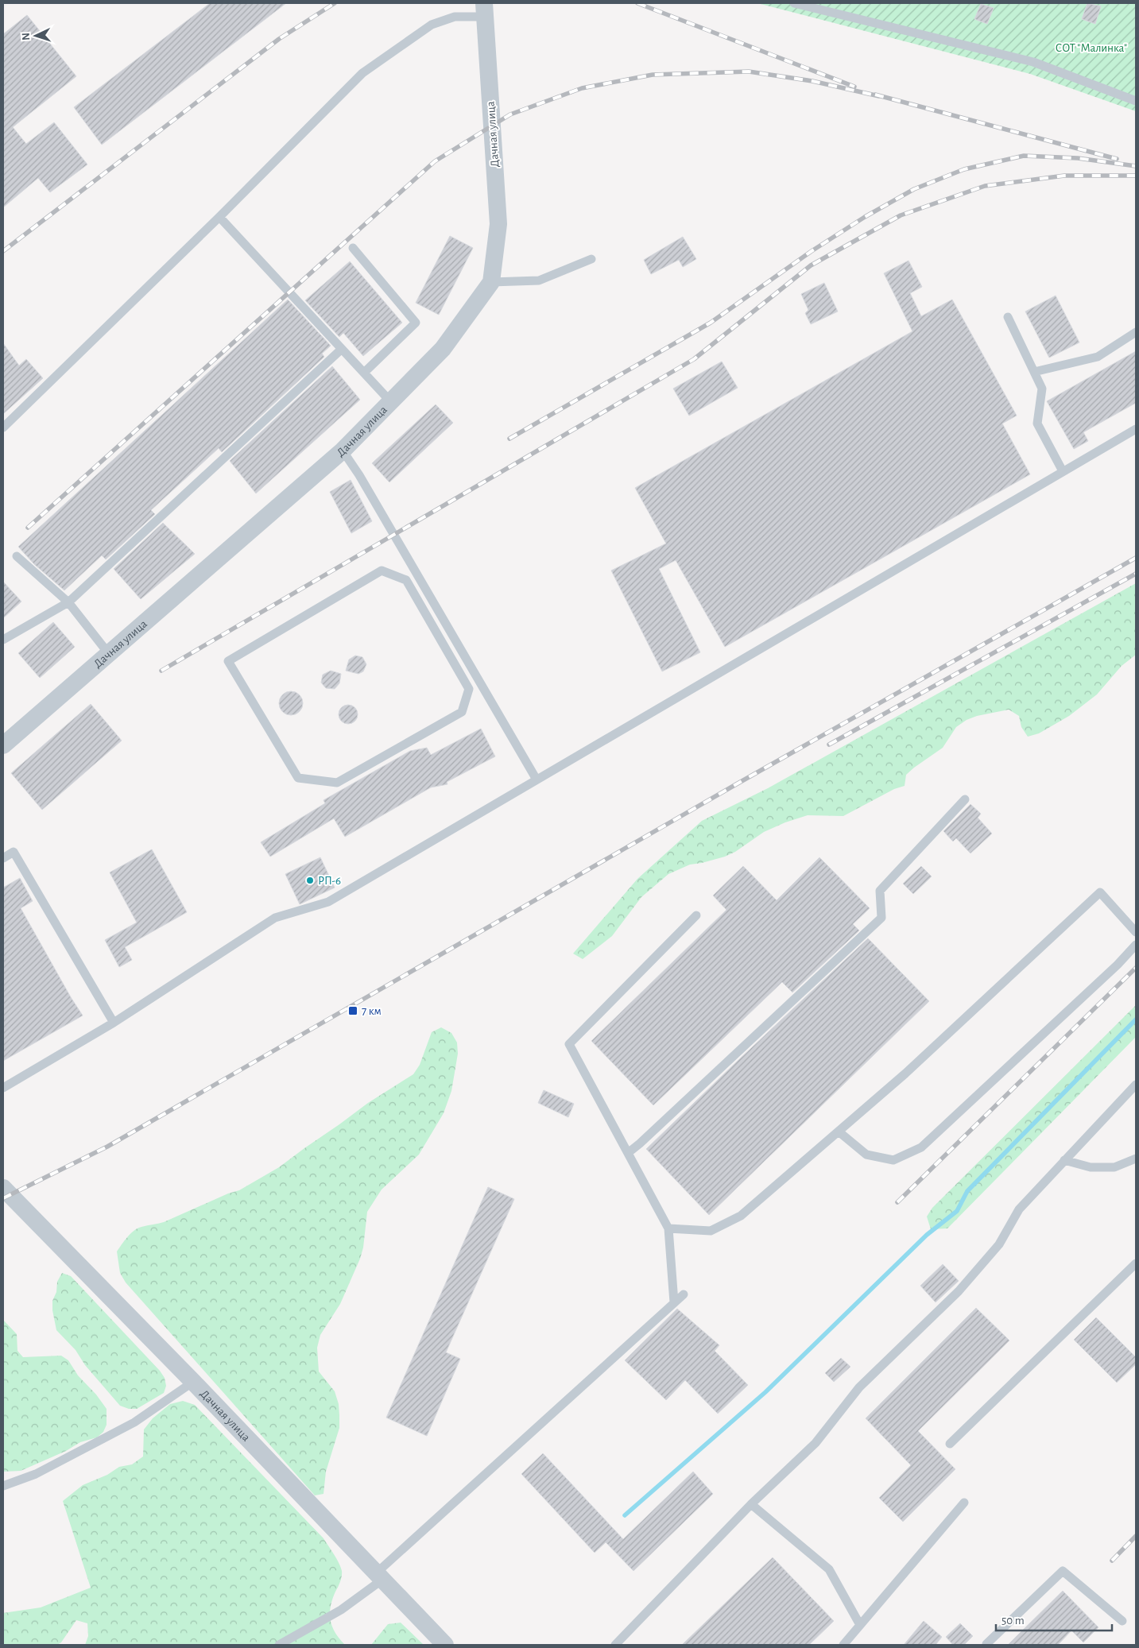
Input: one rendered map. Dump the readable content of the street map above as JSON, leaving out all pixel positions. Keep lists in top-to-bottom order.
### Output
{
  "streets": {
    "street": ["Дачная улица"]
  },
  "parks": ["СОТ \"Малинка\""],
  "places": {
    "other": ["РП-6"],
    "transit": ["7 км"]
  },
  "scale_bar": "50 m",
  "north": "left"
}
